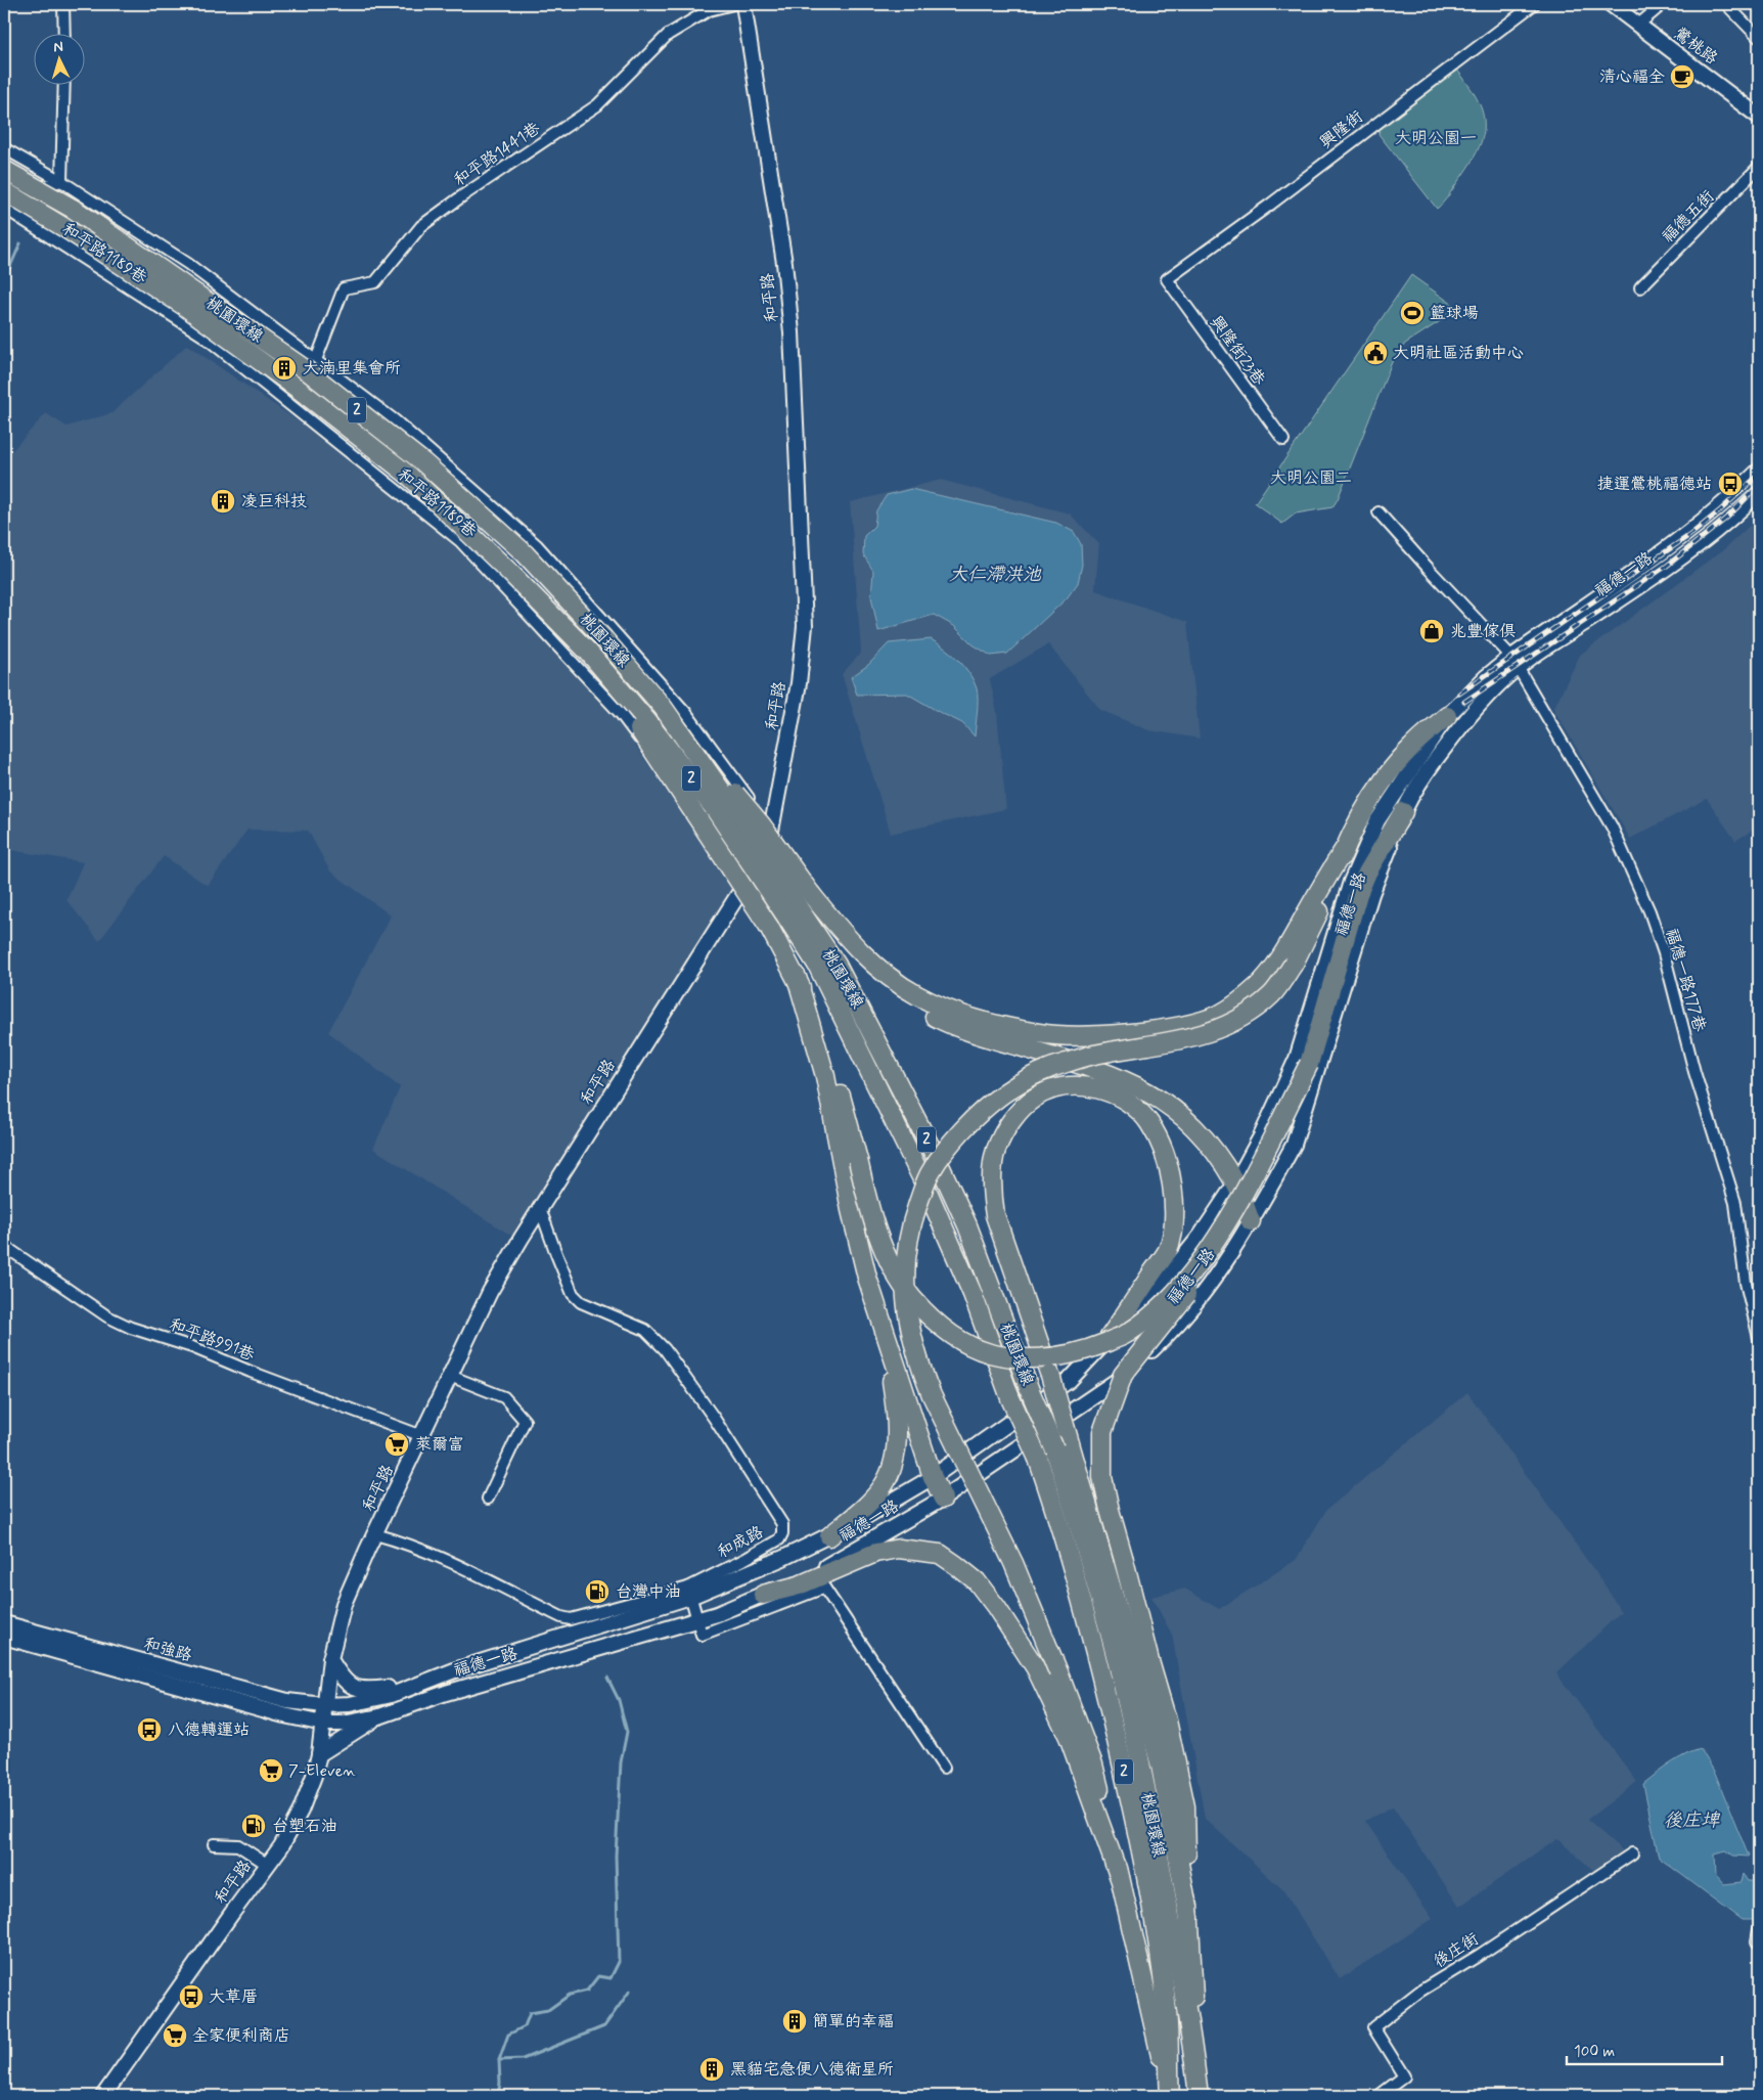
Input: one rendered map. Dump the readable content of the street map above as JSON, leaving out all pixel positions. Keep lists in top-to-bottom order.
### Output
{
  "streets": {
    "highway": ["桃園環線", "2"],
    "main road": [
      "鶯桃路",
      "和平路",
      "福德一路",
      "和強路"
    ],
    "street": [
      "興隆街",
      "和平路1441巷",
      "福德五街",
      "和平路1189巷",
      "興隆街23巷",
      "福德一路177巷",
      "和平路991巷",
      "和成路",
      "後庄街"
    ]
  },
  "crossings": [
    ["興隆街", "興隆街23巷"],
    ["和平路1441巷", "和平路1189巷"],
    ["和平路1189巷", "和平路"],
    ["和平路", "福德一路"],
    ["和平路", "和平路991巷"],
    ["和平路", "和成路"],
    ["和平路", "和強路"],
    ["福德一路", "福德一路177巷"],
    ["福德一路", "和成路"],
    ["福德一路", "和強路"]
  ],
  "water": ["大仁滯洪池", "後庄埤"],
  "parks": ["大明公園一", "大明公園二"],
  "places": {
    "cafe": ["清心福全"],
    "sports": ["籃球場"],
    "public building": ["大明社區活動中心"],
    "building": [
      "大湳里集會所",
      "凌巨科技",
      "簡單的幸福",
      "黑貓宅急便八德衛星所"
    ],
    "bus stop": ["捷運鶯桃福德站", "八德轉運站", "大草厝"],
    "shop": ["兆豐傢俱"],
    "supermarket": ["萊爾富", "7-Eleven", "全家便利商店"],
    "fuel station": ["台灣中油", "台塑石油"]
  },
  "scale_bar": "100 m",
  "north": "top"
}
